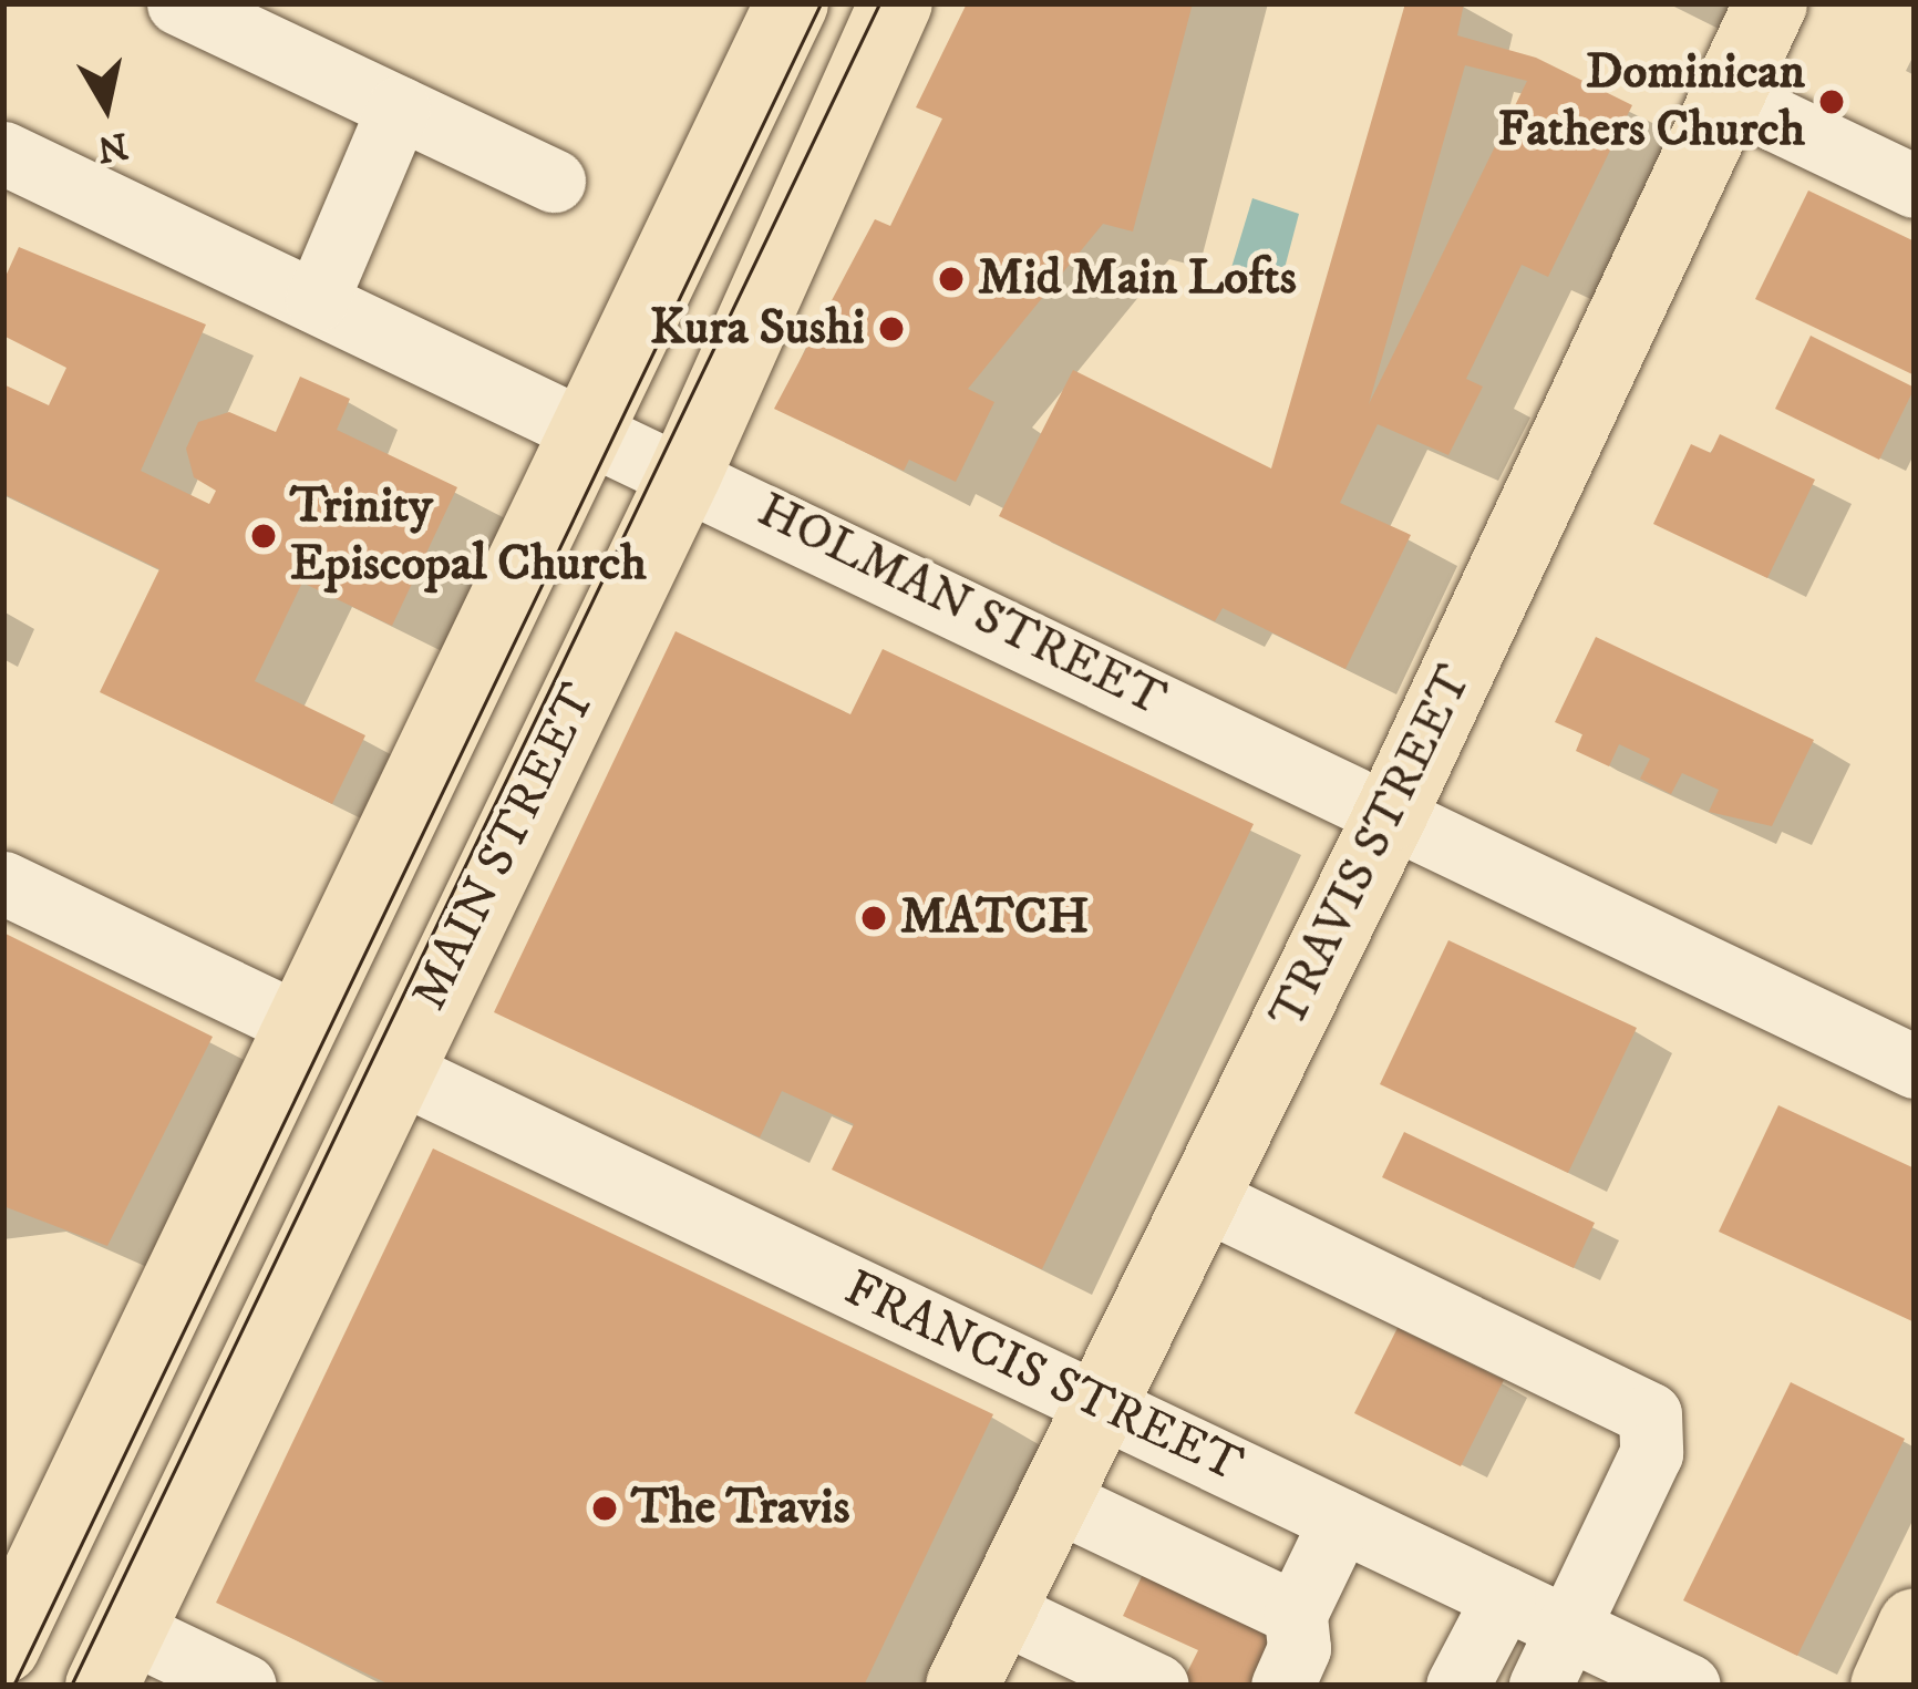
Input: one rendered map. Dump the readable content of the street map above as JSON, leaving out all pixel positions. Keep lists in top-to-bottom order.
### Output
{
  "streets": {
    "main road": ["MAIN STREET", "TRAVIS STREET"],
    "street": ["HOLMAN STREET", "FRANCIS STREET"]
  },
  "crossings": [
    ["HOLMAN STREET", "MAIN STREET"],
    ["HOLMAN STREET", "TRAVIS STREET"],
    ["MAIN STREET", "FRANCIS STREET"],
    ["TRAVIS STREET", "FRANCIS STREET"]
  ],
  "places": [
    "Dominican Fathers Church",
    "Mid Main Lofts",
    "Kura Sushi",
    "Trinity Episcopal Church",
    "MATCH",
    "The Travis"
  ],
  "north": "bottom"
}
